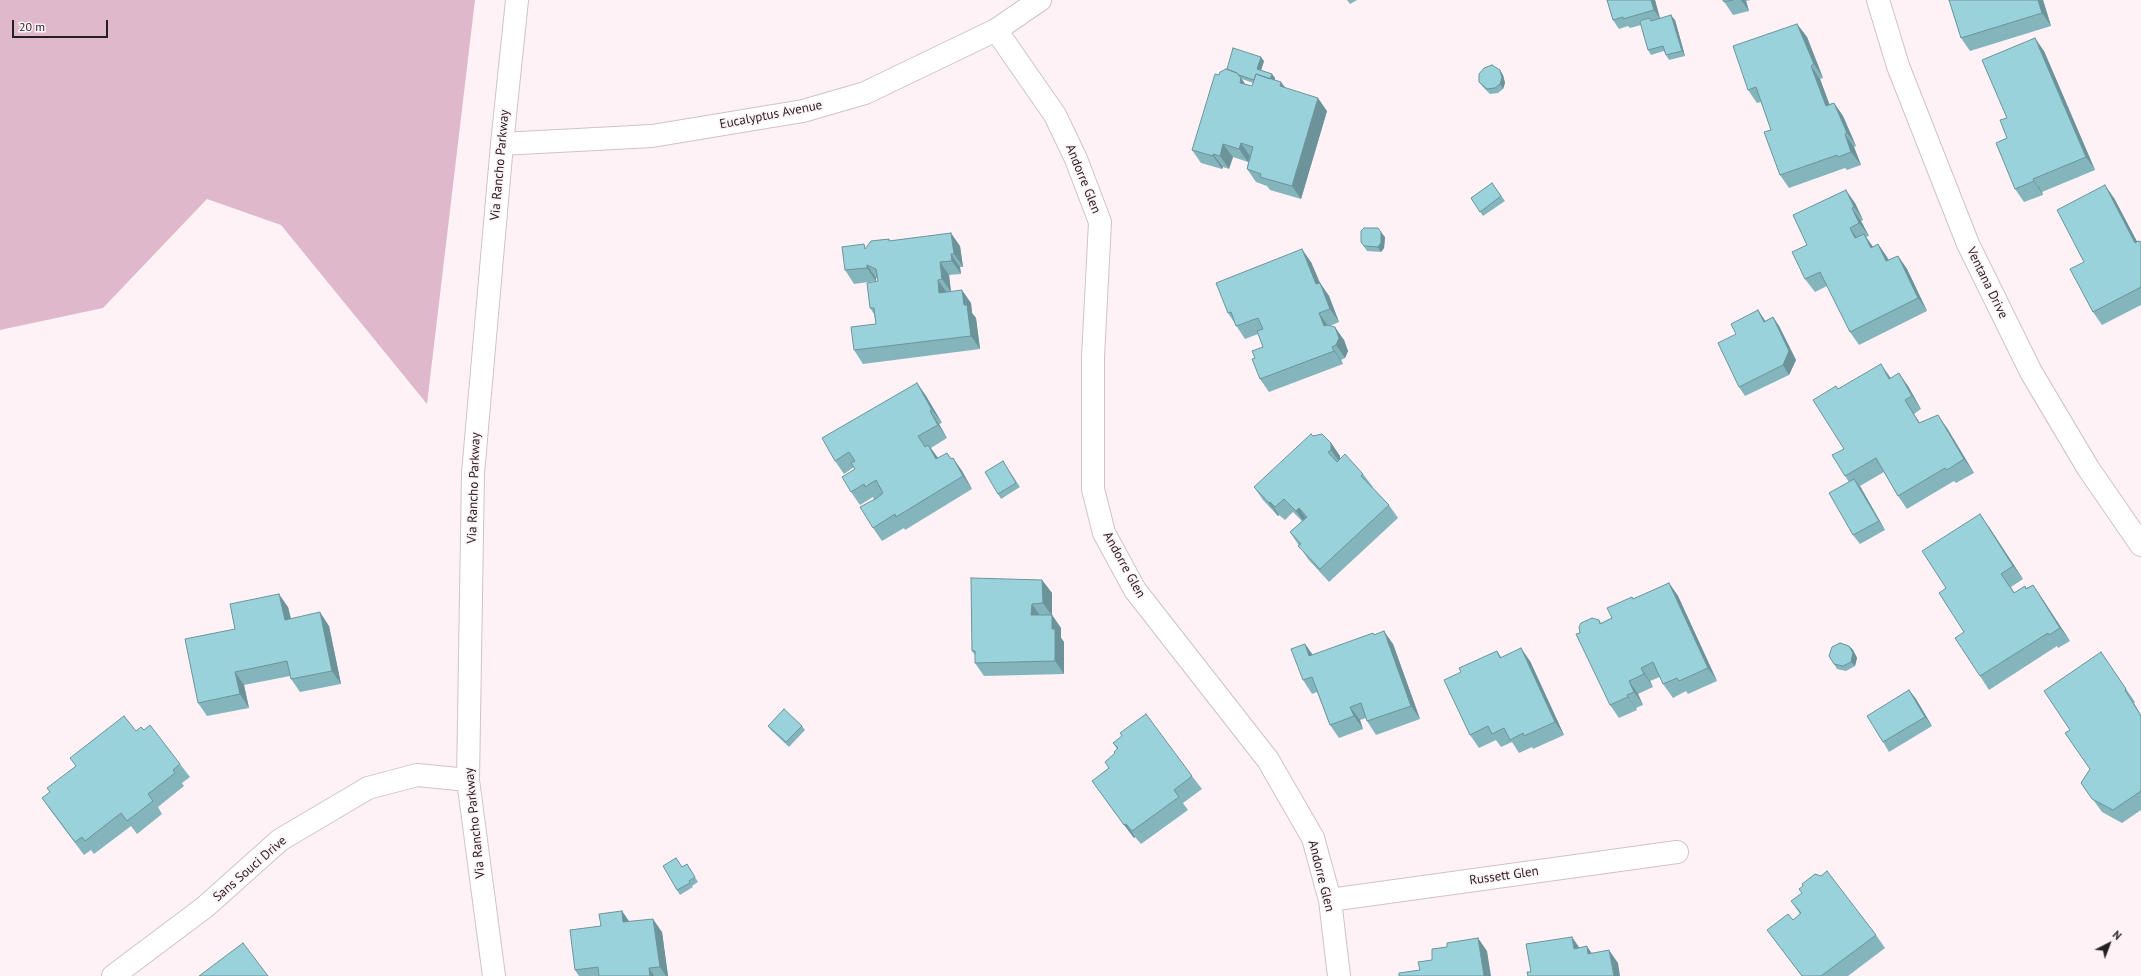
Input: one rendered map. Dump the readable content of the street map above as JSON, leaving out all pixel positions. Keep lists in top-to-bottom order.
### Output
{
  "streets": {
    "street": [
      "Eucalyptus Avenue",
      "Via Rancho Parkway",
      "Andorre Glen",
      "Ventana Drive",
      "Sans Souci Drive",
      "Russett Glen"
    ]
  },
  "crossings": [
    ["Eucalyptus Avenue", "Via Rancho Parkway"],
    ["Eucalyptus Avenue", "Andorre Glen"],
    ["Via Rancho Parkway", "Sans Souci Drive"],
    ["Andorre Glen", "Russett Glen"]
  ],
  "scale_bar": "20 m",
  "north": "top right"
}
